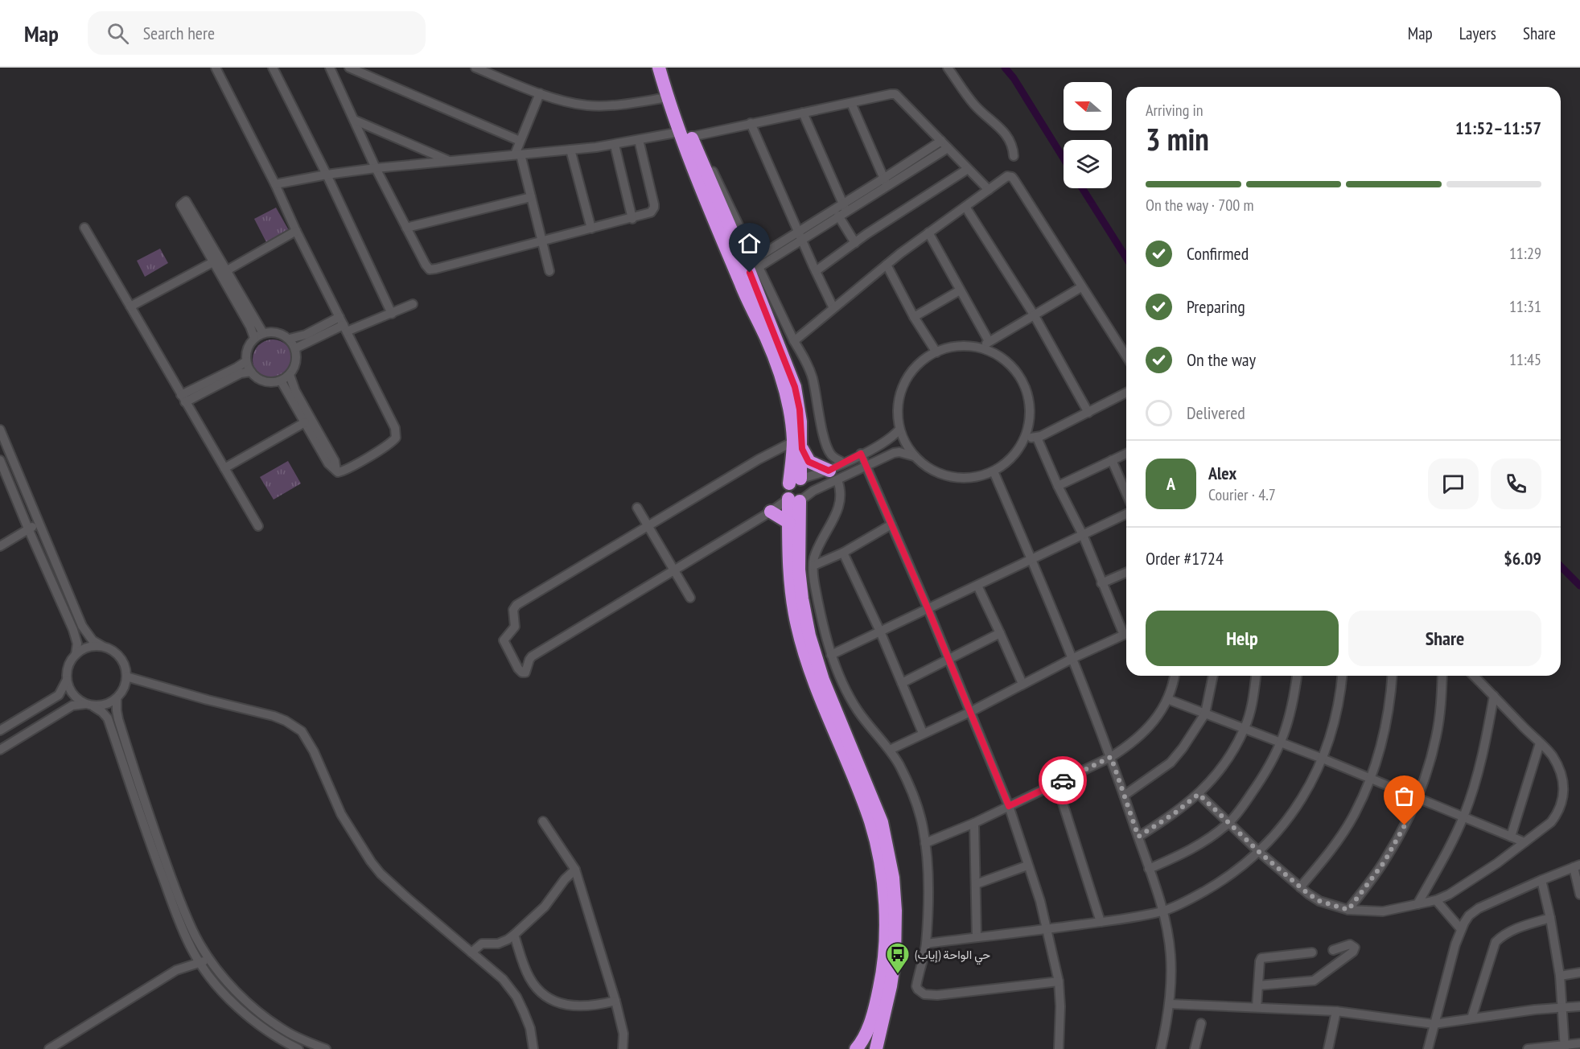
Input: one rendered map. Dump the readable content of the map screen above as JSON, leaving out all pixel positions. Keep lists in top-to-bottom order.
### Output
{
  "places": {
    "bus stop": ["حي الواحة (إياب)"]
  },
  "north": "left",
  "page": {
    "header": "Map",
    "search": "Search here",
    "nav": ["Map", "Layers", "Share"],
    "heading": ["3 min", "Arriving in", "11:52–11:57"],
    "panel": [
      "Alex",
      "Courier · 4.7",
      "Order #1724",
      "$6.09"
    ],
    "bar": "On the way · 700 m",
    "list": [
      ["Confirmed", "11:29"],
      ["Preparing", "11:31"],
      ["On the way", "11:45"],
      "Delivered"
    ],
    "round": "A",
    "buttons": ["Help", "Share"]
  }
}
